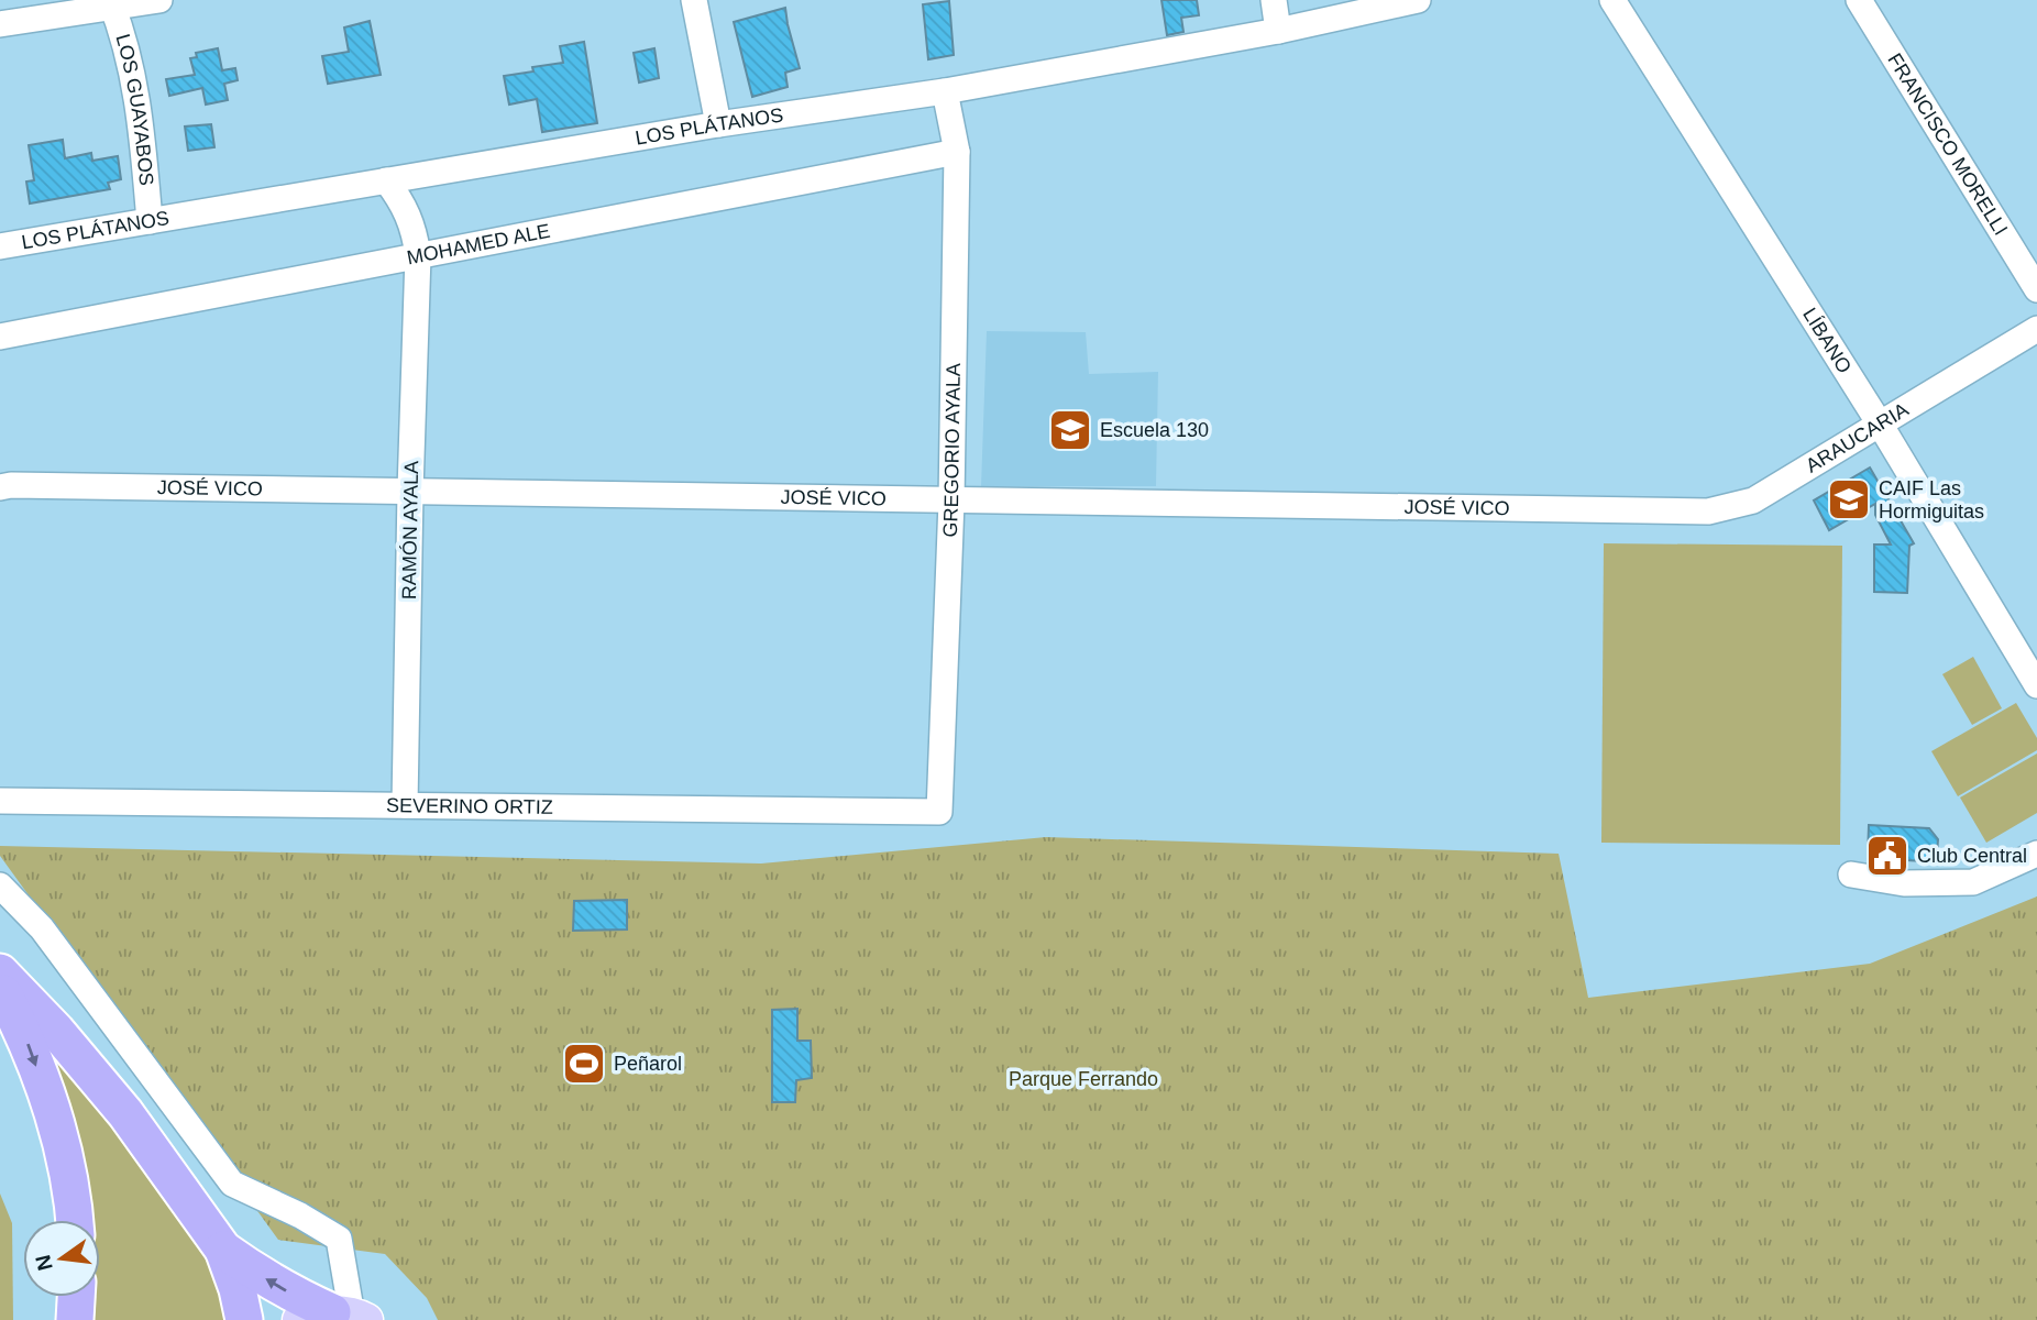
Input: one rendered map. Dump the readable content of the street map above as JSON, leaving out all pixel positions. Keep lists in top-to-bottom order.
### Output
{
  "streets": {
    "street": [
      "LOS GUAYABOS",
      "LOS PLÁTANOS",
      "FRANCISCO MORELLI",
      "MOHAMED ALE",
      "LÍBANO",
      "ARAUCARIA",
      "GREGORIO AYALA",
      "JOSÉ VICO",
      "RAMÓN AYALA",
      "SEVERINO ORTIZ"
    ]
  },
  "crossings": [
    ["LOS GUAYABOS", "LOS PLÁTANOS"],
    ["LOS PLÁTANOS", "GREGORIO AYALA"],
    ["LOS PLÁTANOS", "RAMÓN AYALA"],
    ["MOHAMED ALE", "GREGORIO AYALA"],
    ["MOHAMED ALE", "RAMÓN AYALA"],
    ["LÍBANO", "ARAUCARIA"],
    ["ARAUCARIA", "JOSÉ VICO"],
    ["GREGORIO AYALA", "JOSÉ VICO"],
    ["GREGORIO AYALA", "SEVERINO ORTIZ"],
    ["JOSÉ VICO", "RAMÓN AYALA"],
    ["RAMÓN AYALA", "SEVERINO ORTIZ"]
  ],
  "parks": ["Parque Ferrando"],
  "places": {
    "school or university": ["Escuela 130", "CAIF Las Hormiguitas"],
    "public building": ["Club Central"],
    "sports": ["Peñarol"]
  },
  "north": "left"
}
